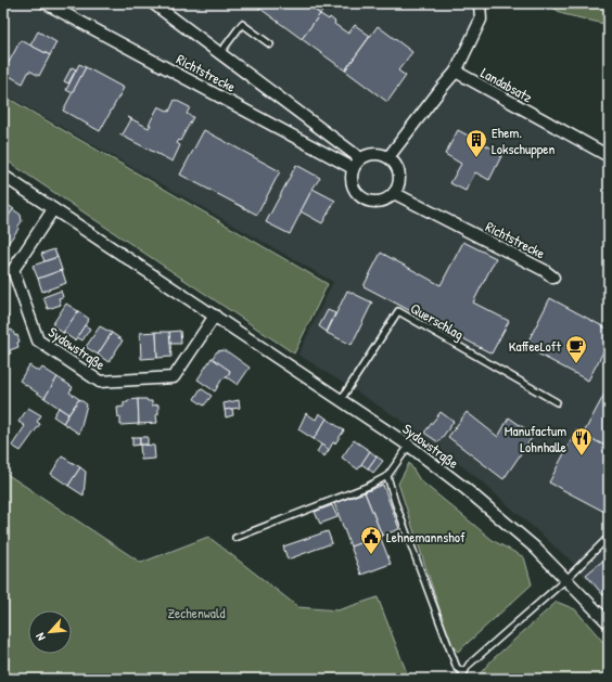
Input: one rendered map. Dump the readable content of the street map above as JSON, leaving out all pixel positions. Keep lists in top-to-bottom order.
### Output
{
  "streets": {
    "street": ["Richtstrecke", "Landabsatz", "Sydowstraße"],
    "lane": ["Querschlag"]
  },
  "crossings": [
    ["Querschlag", "Sydowstraße"]
  ],
  "parks": ["Zechenwald"],
  "places": {
    "building": ["Ehem. Lokschuppen"],
    "cafe": ["KaffeeLoft"],
    "restaurant": ["Manufactum Lohnhalle"],
    "public building": ["Lehnemannshof"]
  },
  "north": "bottom left"
}
